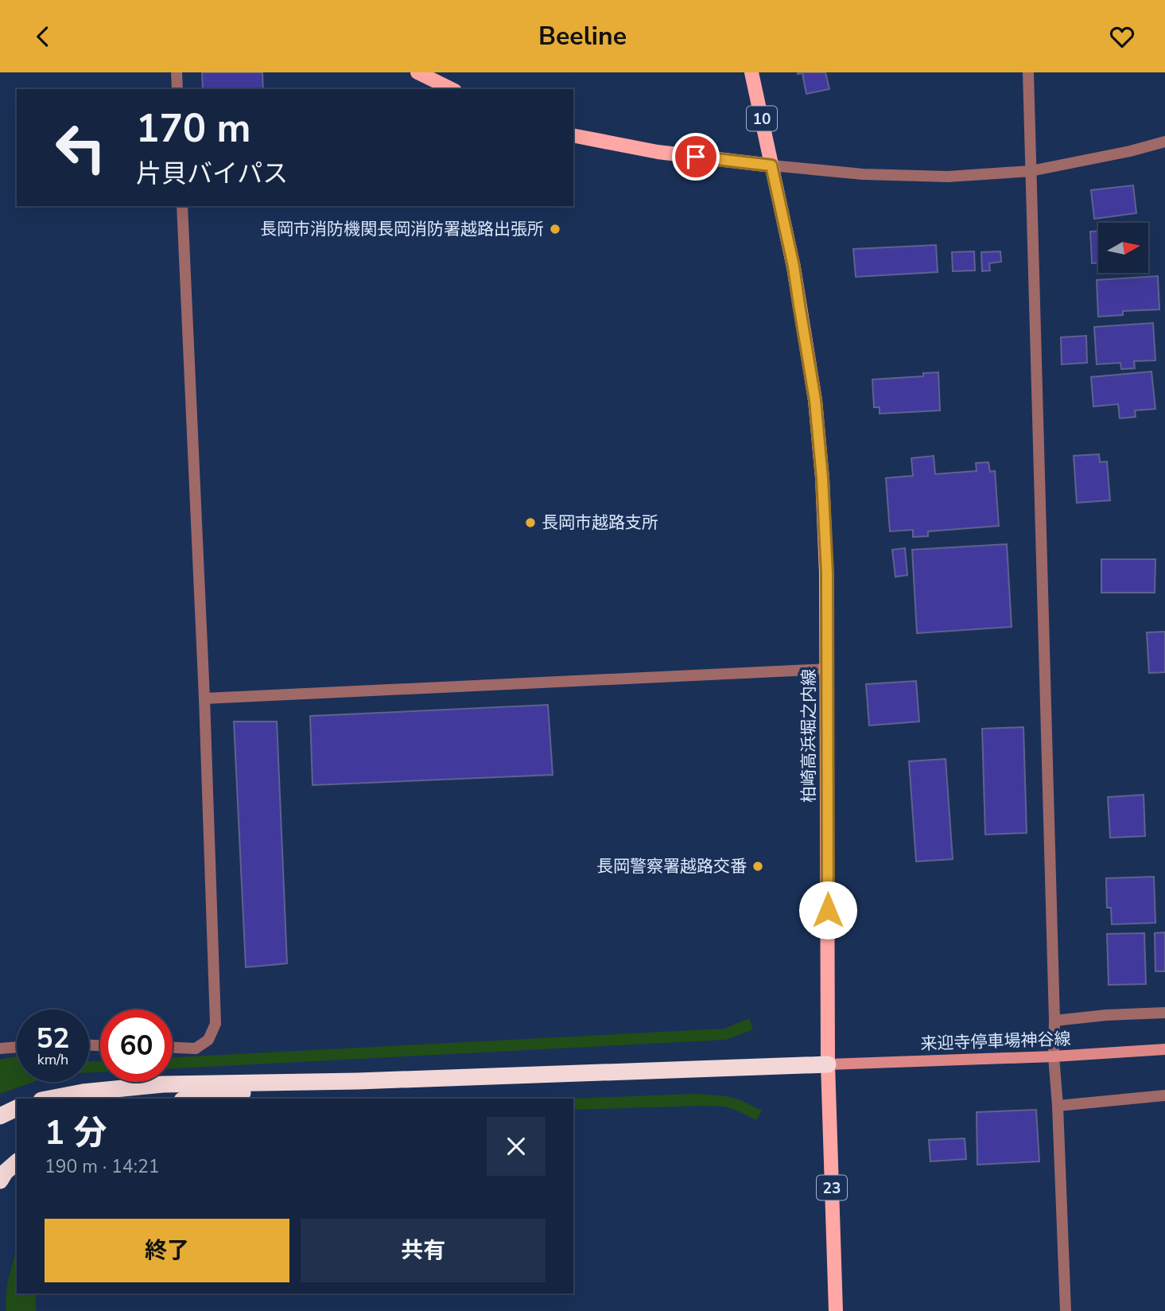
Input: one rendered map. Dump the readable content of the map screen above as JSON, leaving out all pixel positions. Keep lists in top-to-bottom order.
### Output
{
  "streets": {
    "main road": [
      "10",
      "柏崎高浜堀之内線",
      "来迎寺停車場神谷線",
      "23"
    ]
  },
  "crossings": [
    ["10", "柏崎高浜堀之内線"],
    ["柏崎高浜堀之内線", "来迎寺停車場神谷線"]
  ],
  "places": ["長岡市消防機関長岡消防署越路出張所", "長岡市越路支所", "長岡警察署越路交番"],
  "north": "right",
  "page": {
    "header": "Beeline",
    "turn": ["170 m", "片貝バイパス"],
    "speed": "52 km/h",
    "limit": "60",
    "heading": ["1 分", "190 m · 14:21"],
    "buttons": ["終了", "共有"]
  }
}
